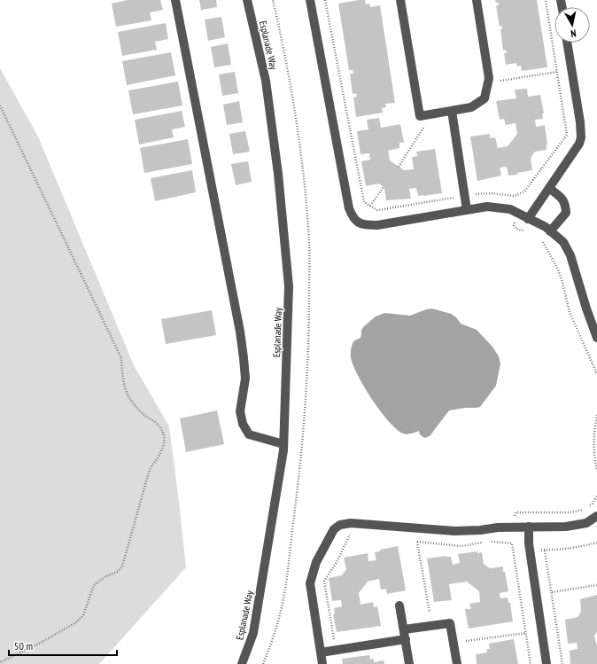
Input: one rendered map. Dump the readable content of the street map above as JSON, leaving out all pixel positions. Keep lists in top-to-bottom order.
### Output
{
  "streets": {
    "street": ["Esplanade Way"]
  },
  "scale_bar": "50 m",
  "north": "bottom"
}
